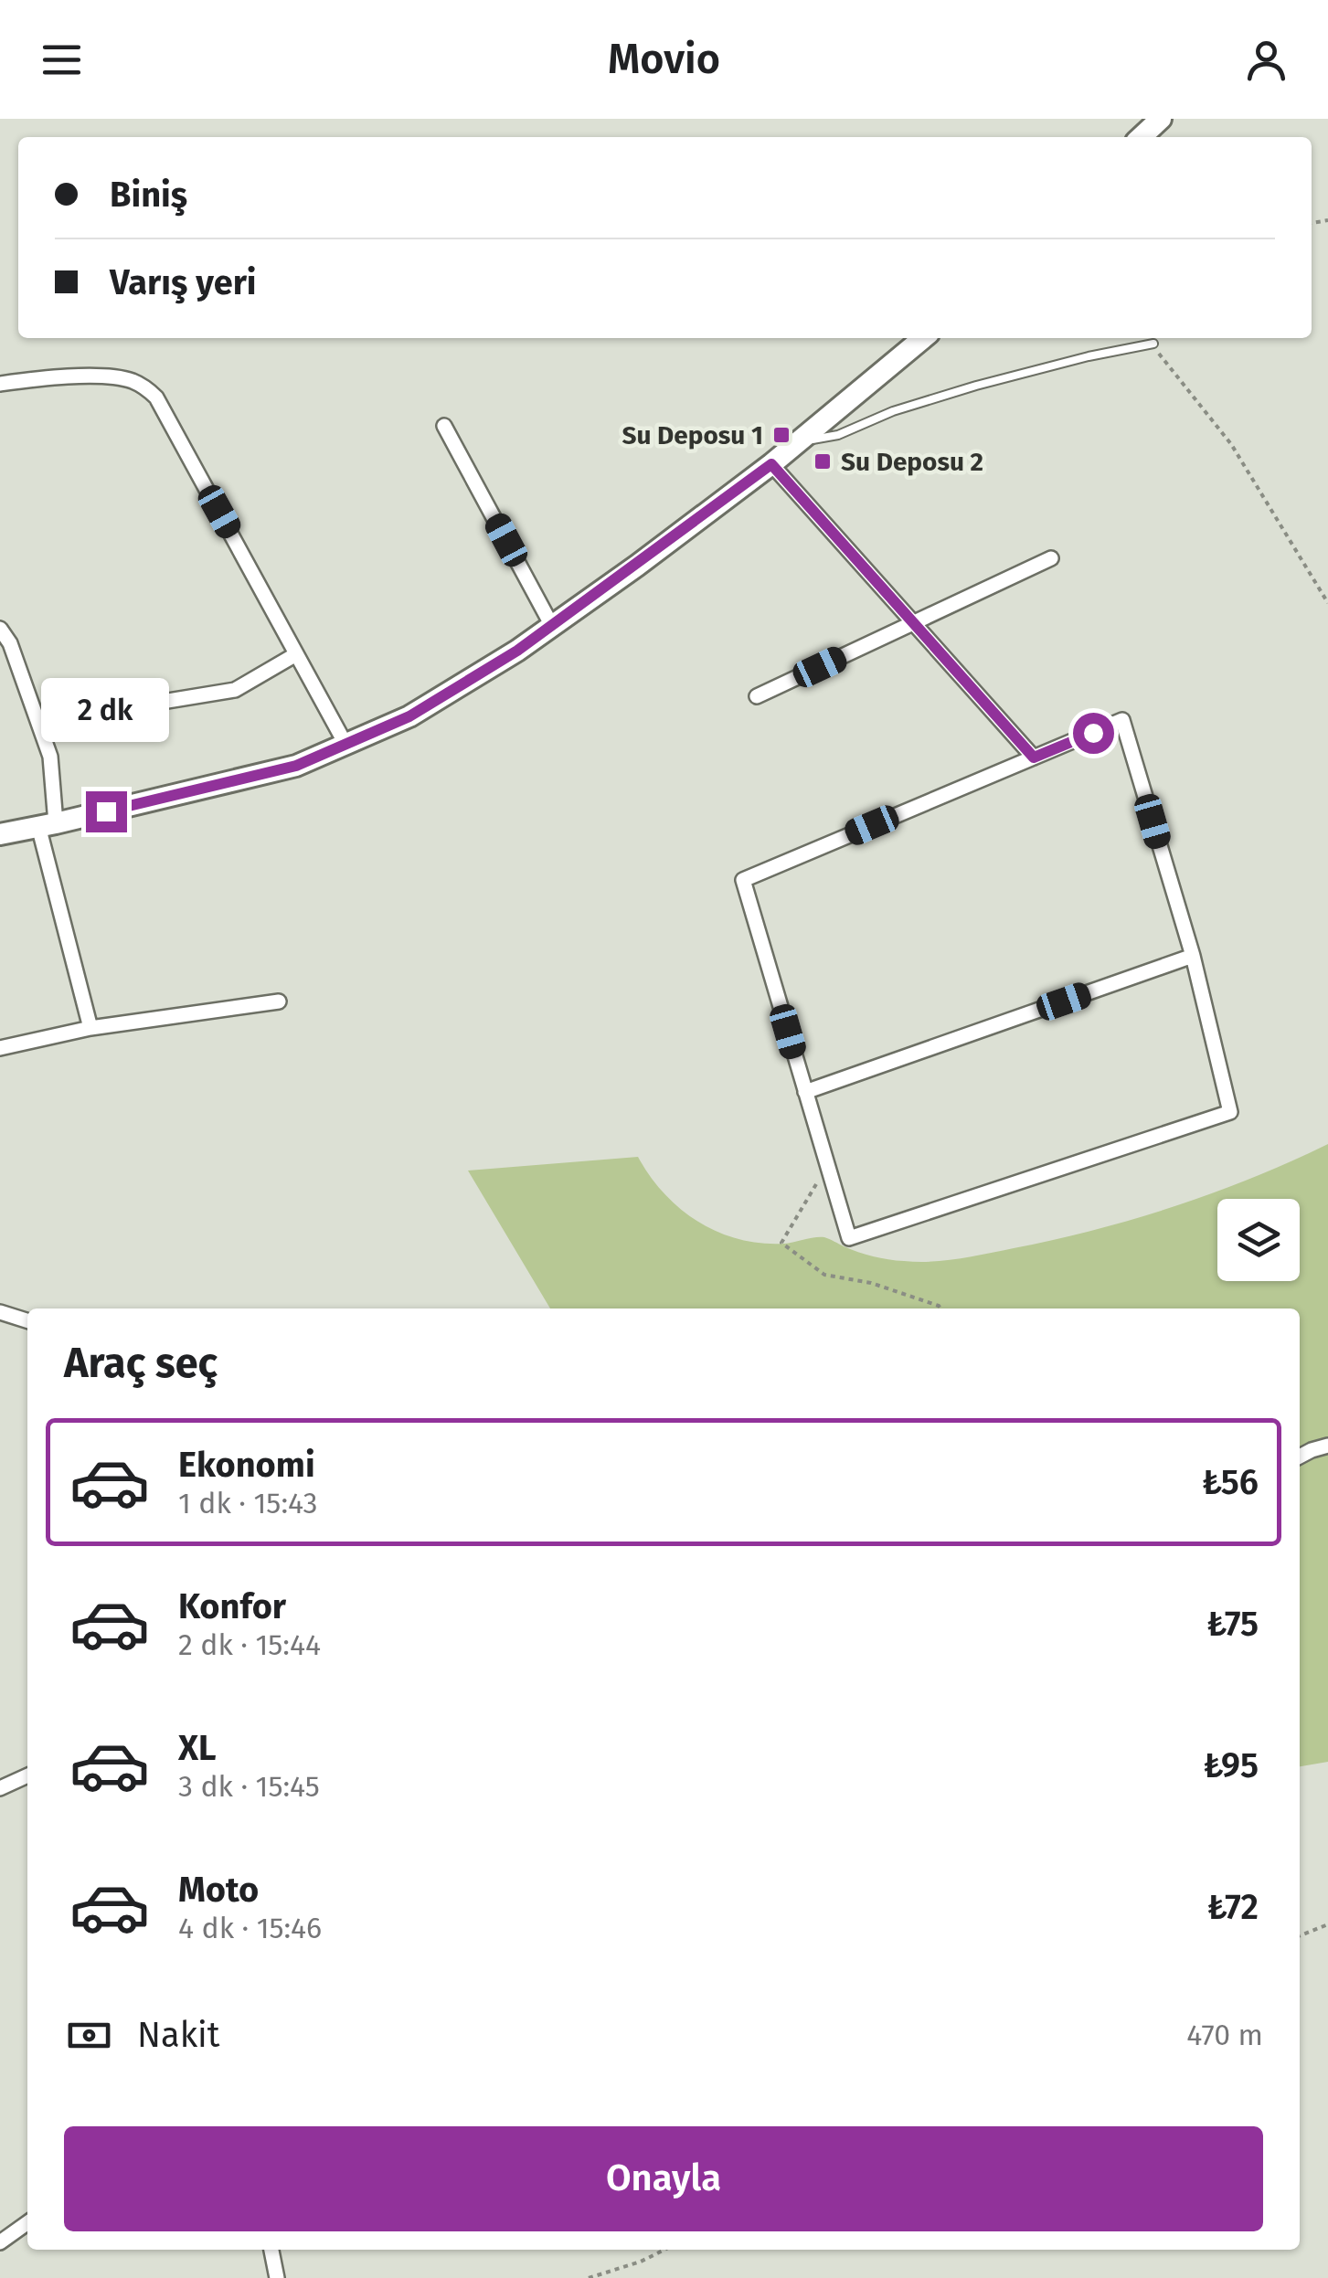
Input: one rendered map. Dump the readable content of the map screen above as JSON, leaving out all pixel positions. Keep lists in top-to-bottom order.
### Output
{
  "places": {
    "transit": ["Su Deposu 1", "Su Deposu 2"]
  },
  "page": {
    "header": "Movio",
    "banner": ["Biniş", "Varış yeri"],
    "bubble": "2 dk",
    "heading": "Araç seç",
    "list": [
      {
        "name": "Ekonomi",
        "note": "1 dk · 15:43",
        "value": "₺56"
      },
      {
        "name": "Konfor",
        "note": "2 dk · 15:44",
        "value": "₺75"
      },
      {
        "name": "XL",
        "note": "3 dk · 15:45",
        "value": "₺95"
      },
      {
        "name": "Moto",
        "note": "4 dk · 15:46",
        "value": "₺72"
      }
    ],
    "pay": ["Nakit", "470 m"],
    "buttons": "Onayla"
  }
}
